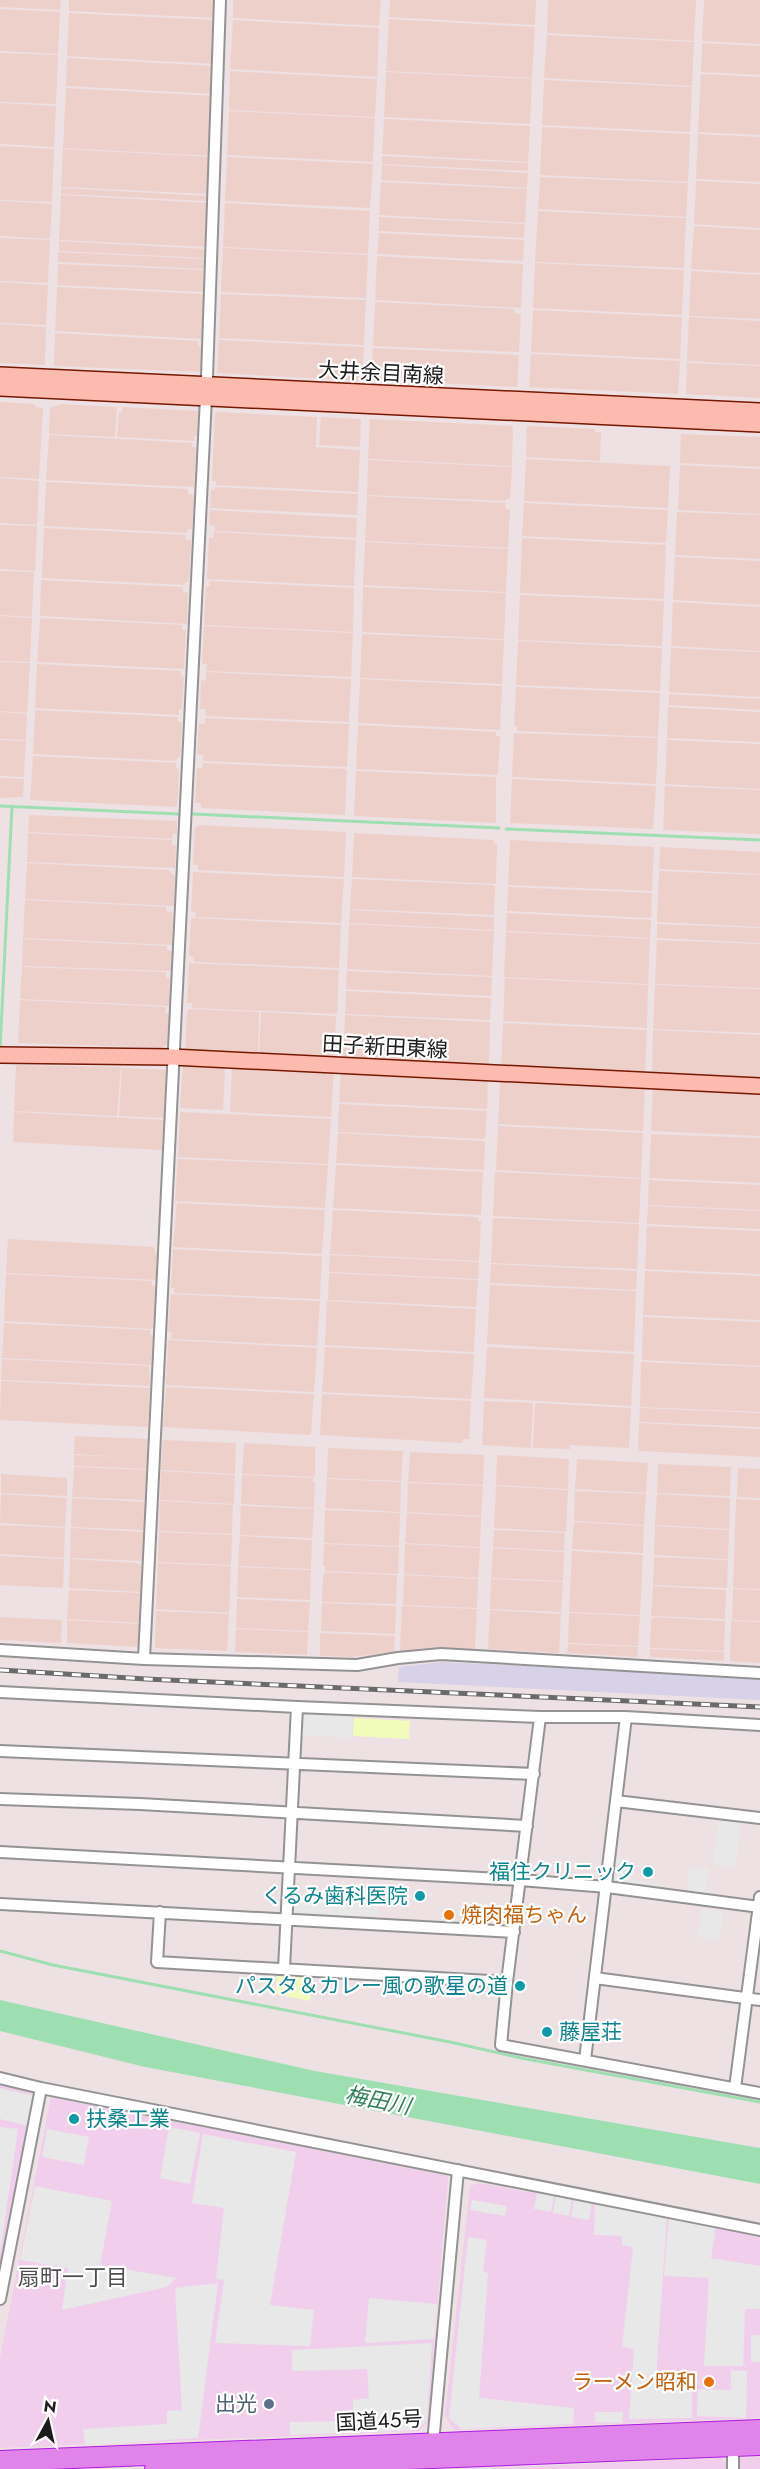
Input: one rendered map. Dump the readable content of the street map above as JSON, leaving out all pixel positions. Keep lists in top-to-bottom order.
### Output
{
  "streets": {
    "highway": ["国道45号"],
    "street": ["大井余目南線", "田子新田東線"]
  },
  "districts": ["扇町一丁目"],
  "water": ["梅田川"],
  "places": [
    "福住クリニック",
    "くるみ歯科医院",
    "焼肉福ちゃん",
    "パスタ＆カレー風の歌星の道",
    "藤屋荘",
    "扶桑工業",
    "ラーメン昭和",
    "出光"
  ],
  "north": "top"
}
